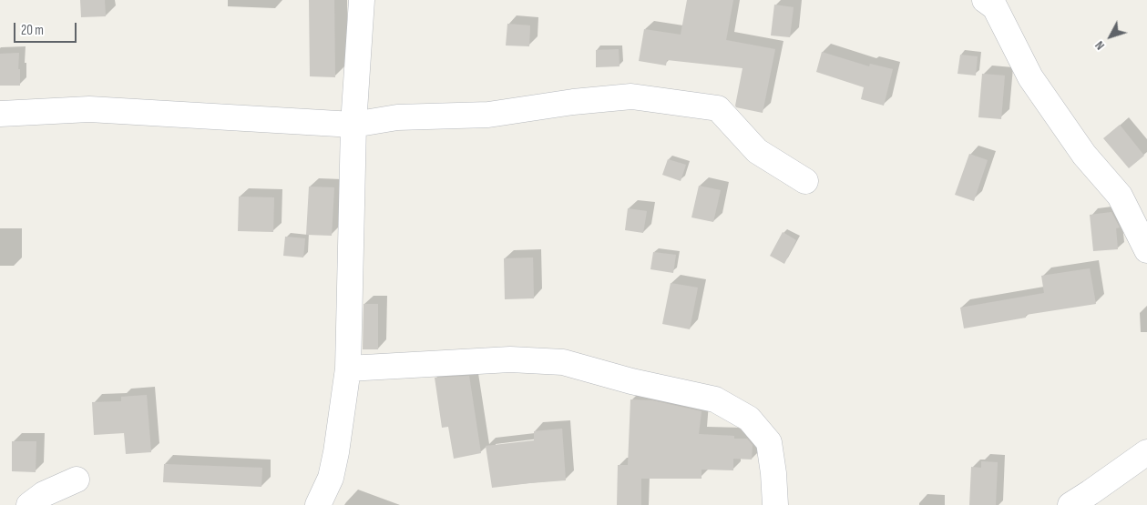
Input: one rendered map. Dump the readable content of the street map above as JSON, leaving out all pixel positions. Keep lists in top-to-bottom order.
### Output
{
  "scale_bar": "20 m",
  "north": "bottom left"
}
